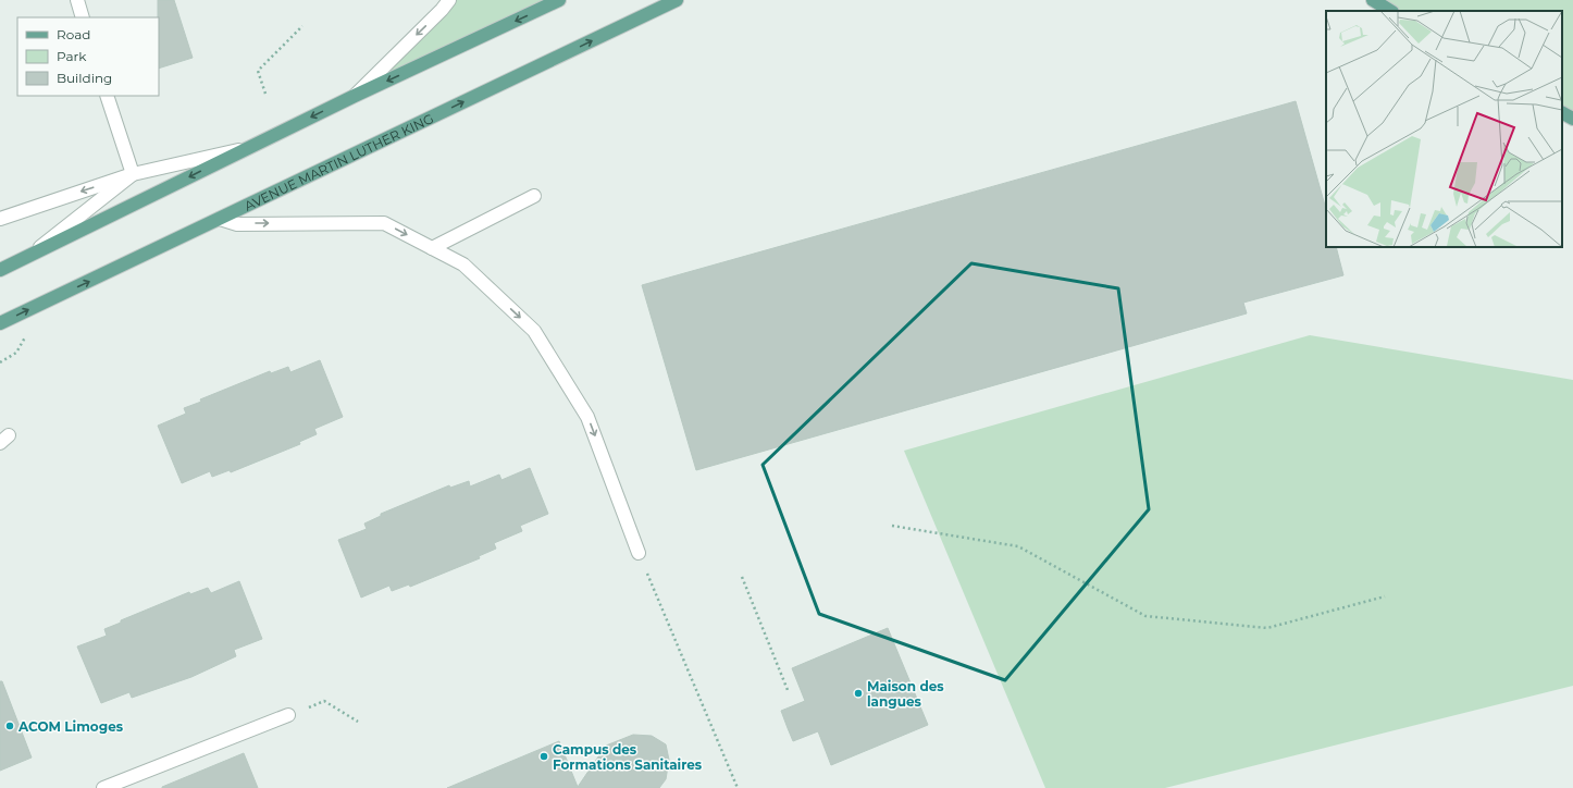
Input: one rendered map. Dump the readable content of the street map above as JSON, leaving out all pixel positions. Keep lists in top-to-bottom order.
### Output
{
  "streets": {
    "main road": ["AVENUE MARTIN LUTHER KING"]
  },
  "places": ["Maison des langues", "ACOM Limoges", "Campus des Formations Sanitaires"],
  "legend": ["Road", "Park", "Building"]
}
